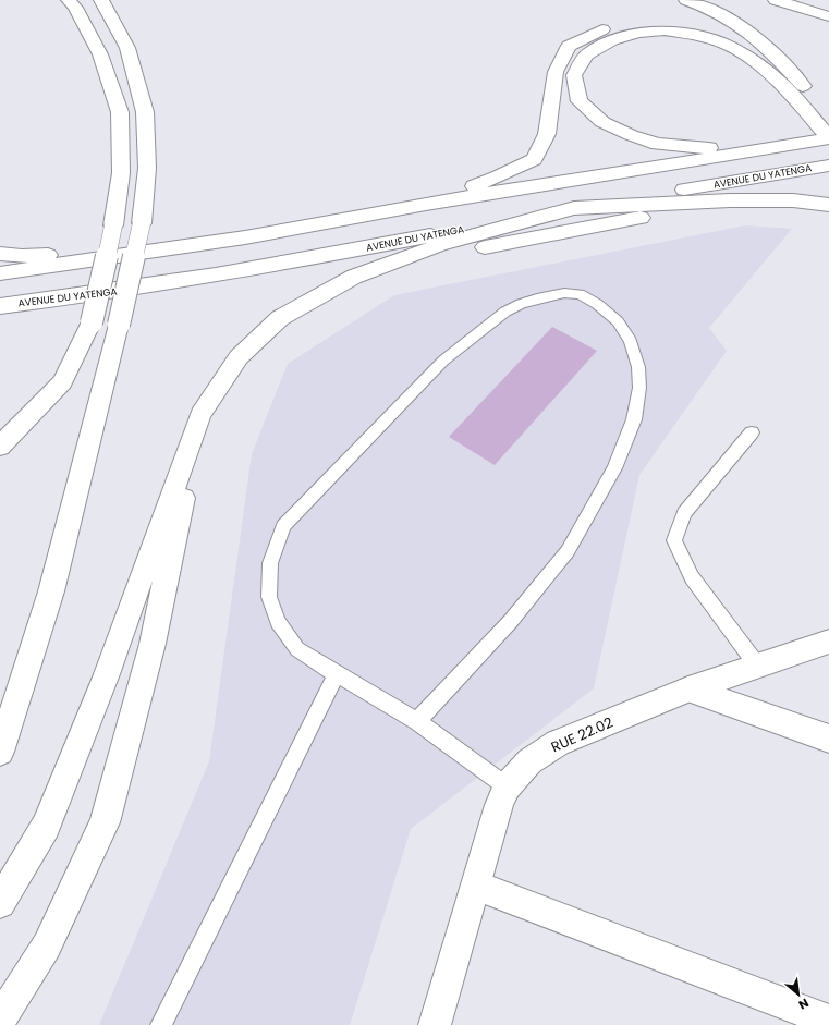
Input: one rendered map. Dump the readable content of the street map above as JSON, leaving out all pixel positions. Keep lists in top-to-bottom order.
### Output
{
  "streets": {
    "main road": ["AVENUE DU YATENGA", "RUE 22.02"]
  },
  "north": "bottom right"
}
